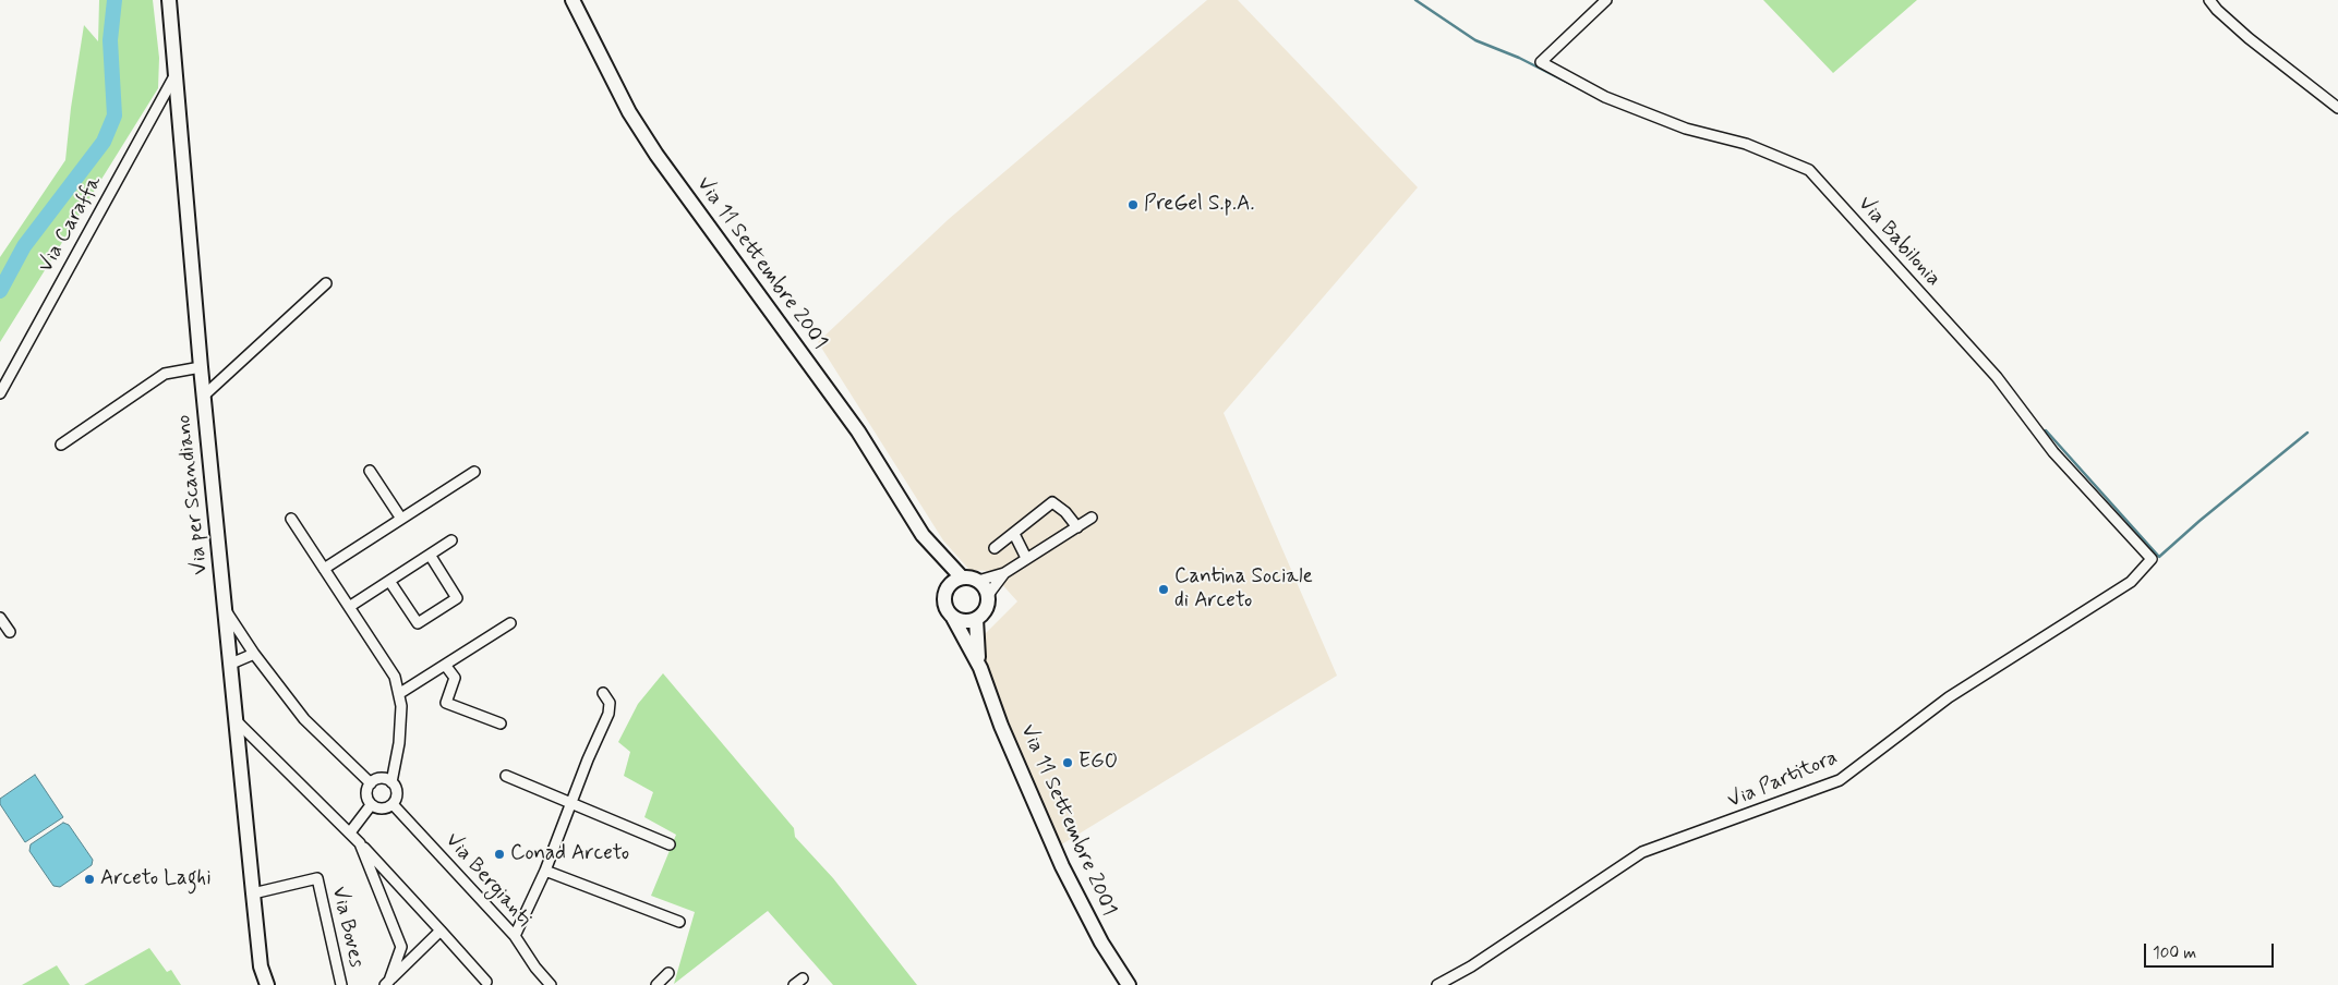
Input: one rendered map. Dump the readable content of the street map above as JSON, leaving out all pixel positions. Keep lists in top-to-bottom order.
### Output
{
  "streets": {
    "main road": ["Via 11 Settembre 2001", "Via per Scandiano"],
    "street": [
      "Via Caraffa",
      "Via Babilonia",
      "Via Partitora",
      "Via Bergianti",
      "Via Boves"
    ]
  },
  "crossings": [
    ["Via Caraffa", "Via per Scandiano"],
    ["Via Babilonia", "Via Partitora"],
    ["Via per Scandiano", "Via Boves"]
  ],
  "places": [
    "PreGel S.p.A.",
    "Cantina Sociale di Arceto",
    "EGO",
    "Conad Arceto",
    "Arceto Laghi"
  ],
  "scale_bar": "100 m"
}
